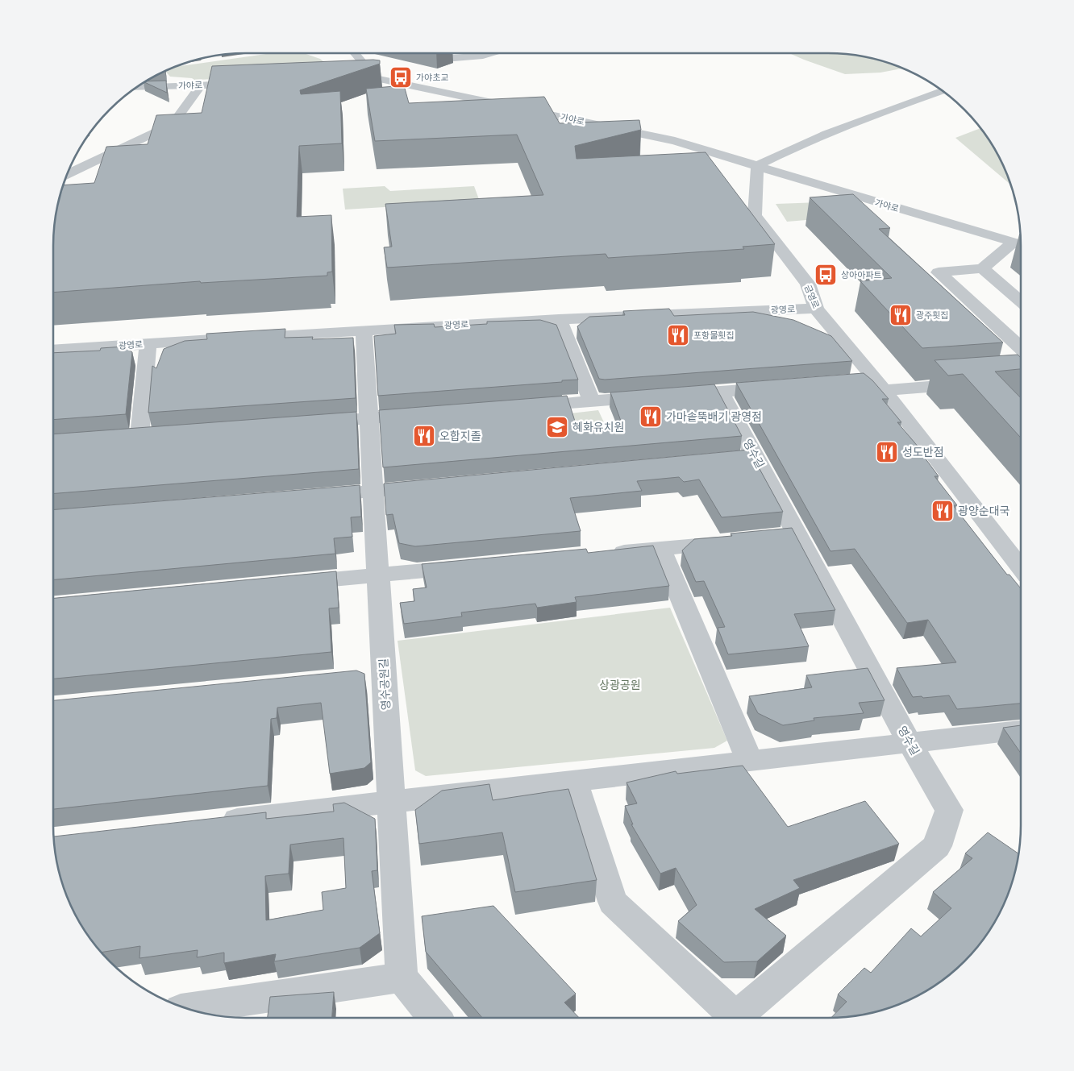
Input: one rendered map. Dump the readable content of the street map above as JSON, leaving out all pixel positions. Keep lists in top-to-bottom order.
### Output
{
  "streets": {
    "street": [
      "가야로",
      "금영로",
      "광영로",
      "영수길",
      "영수공원길"
    ]
  },
  "crossings": [
    ["가야로", "금영로"],
    ["금영로", "광영로"],
    ["광영로", "영수공원길"]
  ],
  "parks": ["상광공원"],
  "places": {
    "bus stop": ["가야초교", "상아아파트"],
    "restaurant": [
      "광주횟집",
      "포항물횟집",
      "가마솥뚝배기 광영점",
      "오합지졸",
      "성도반점",
      "광양순대국"
    ],
    "school or university": ["혜화유치원"]
  }
}
